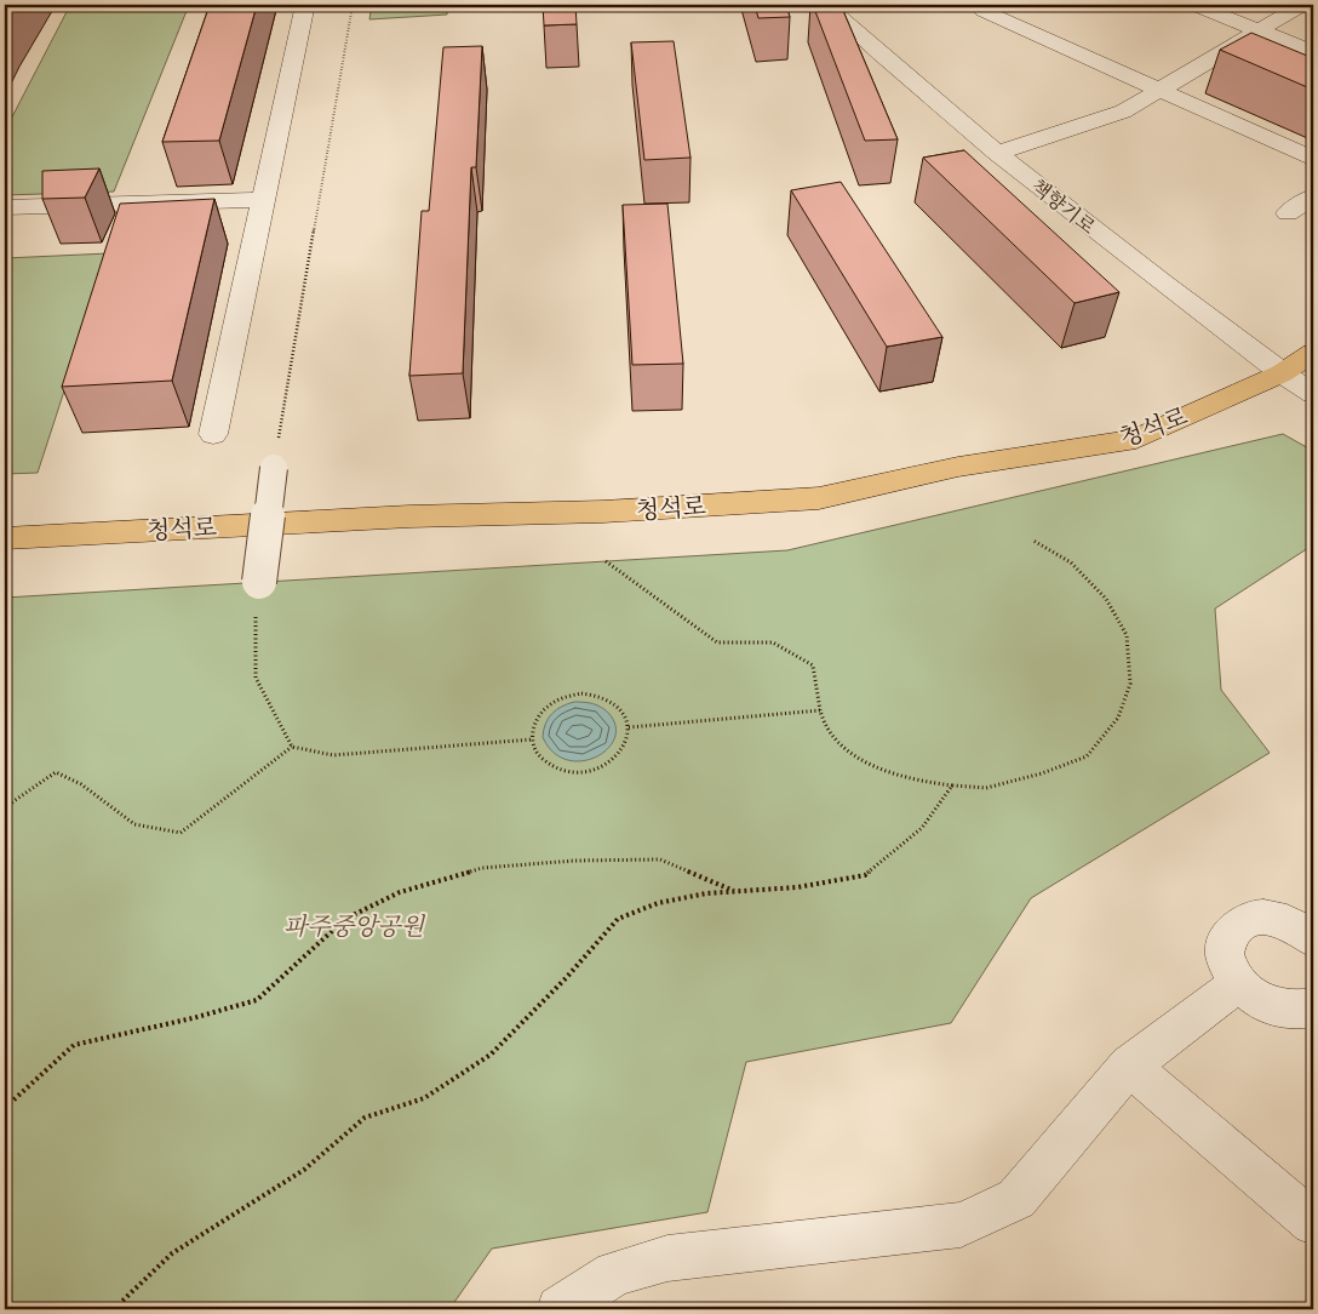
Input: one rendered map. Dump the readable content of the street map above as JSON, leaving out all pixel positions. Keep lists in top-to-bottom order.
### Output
{
  "streets": {
    "main road": ["청석로"],
    "street": ["책향기로"]
  },
  "crossings": [
    ["책향기로", "청석로"]
  ],
  "parks": ["파주중앙공원"]
}
